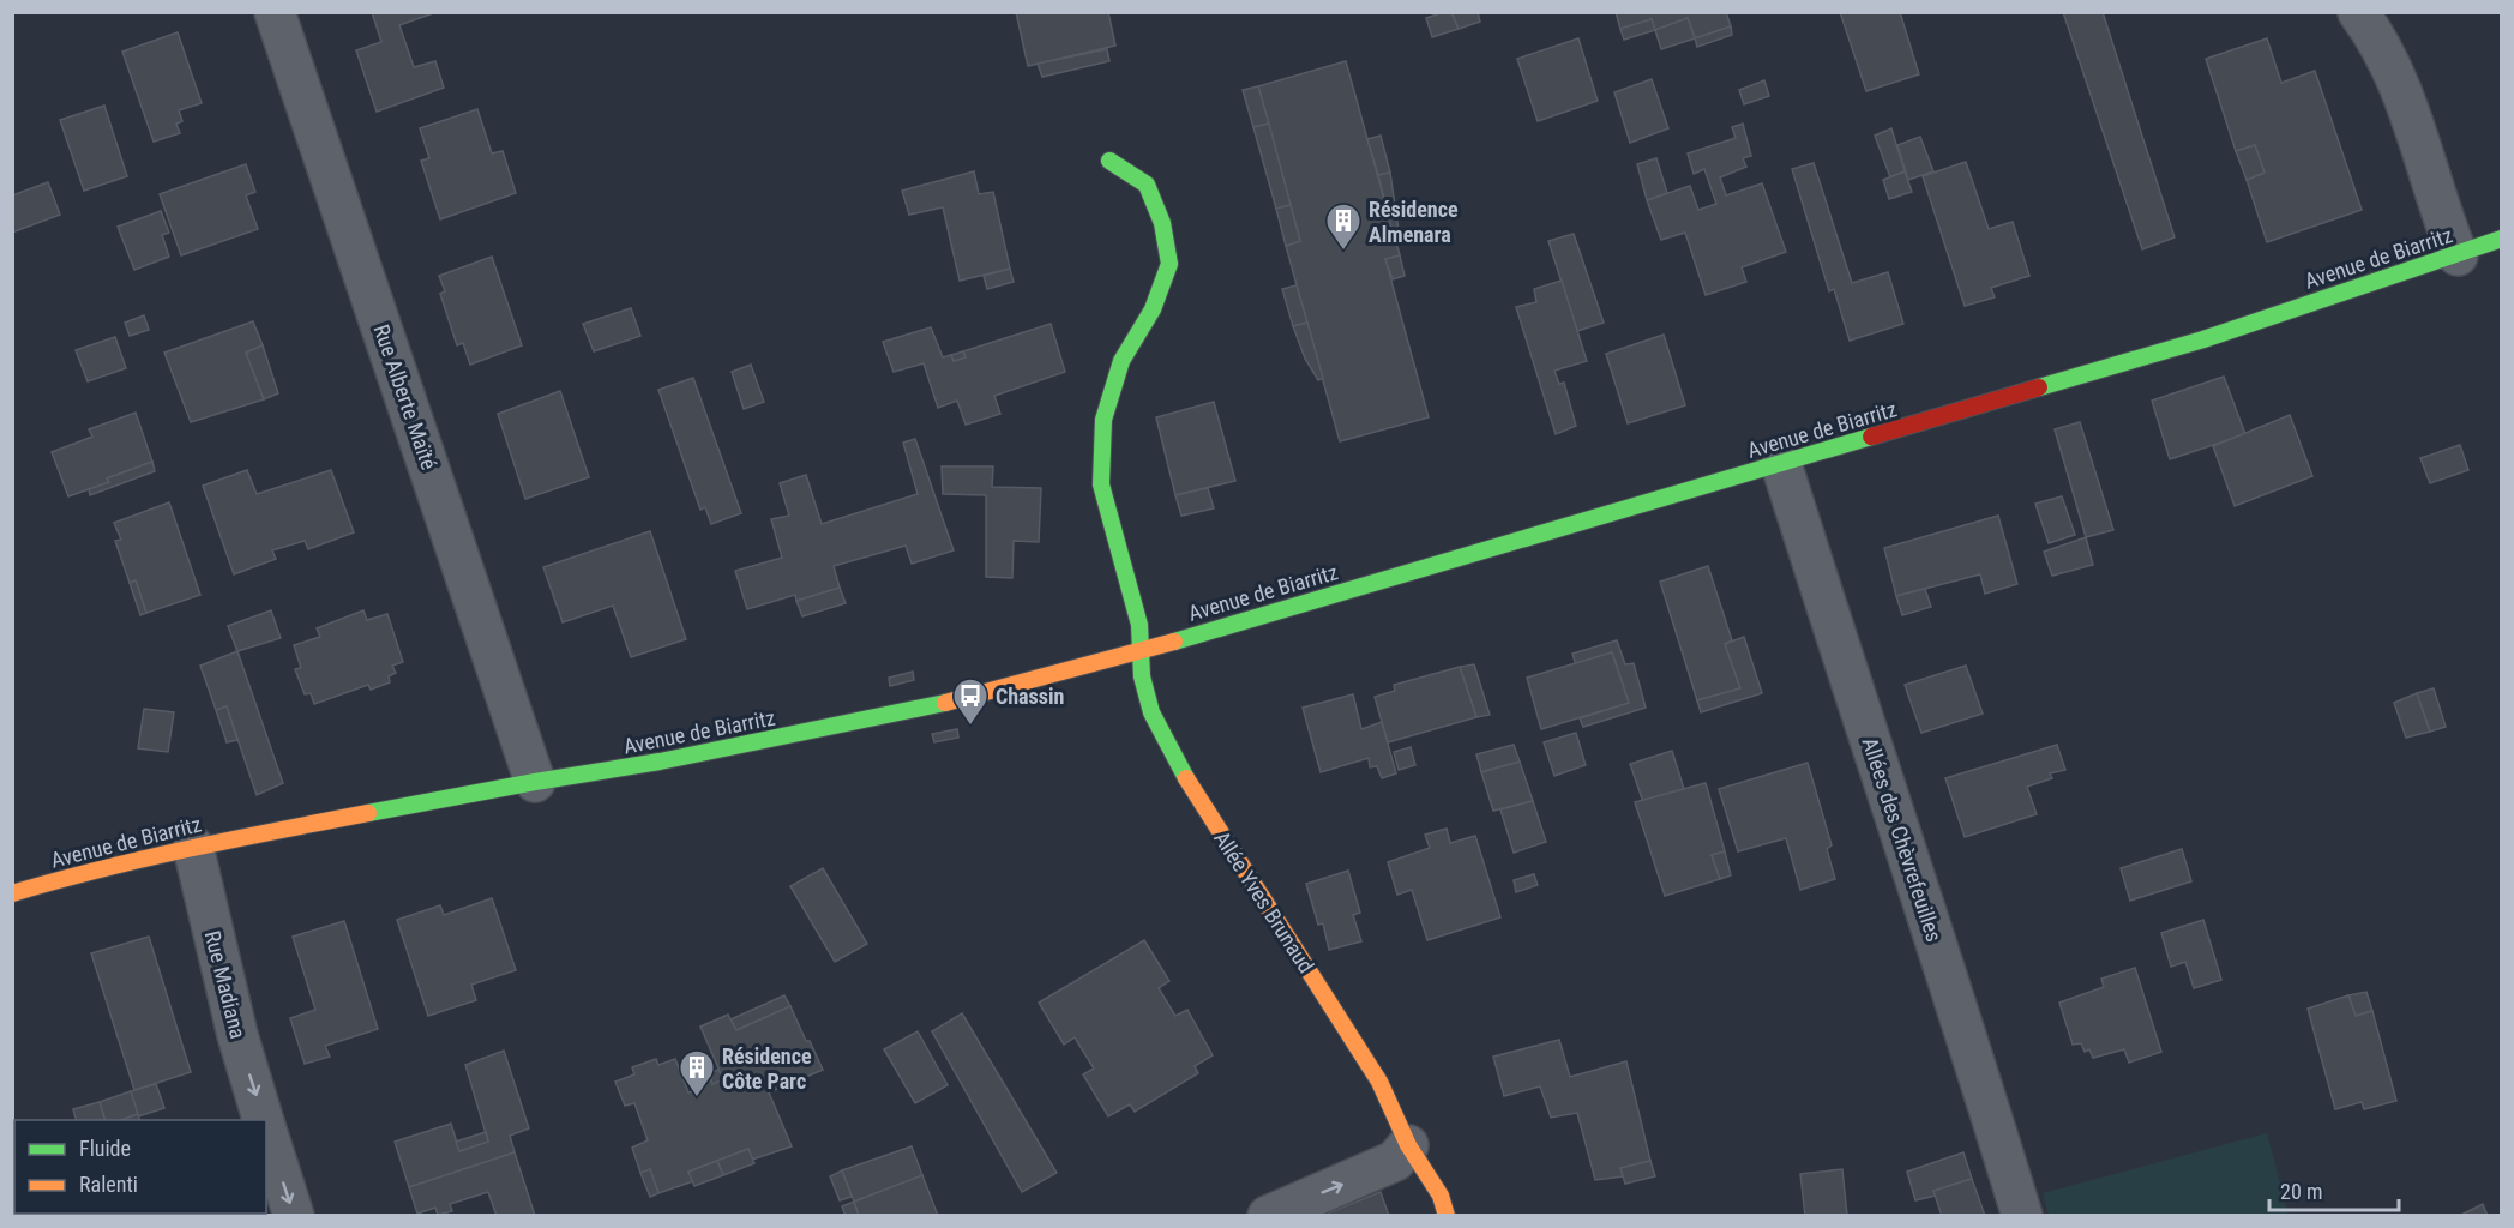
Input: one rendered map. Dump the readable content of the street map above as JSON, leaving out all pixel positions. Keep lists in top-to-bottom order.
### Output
{
  "streets": {
    "main road": ["Avenue de Biarritz", "Allée Yves Brunaud"],
    "street": ["Rue Alberte Maïté", "Allées des Chèvrefeuilles", "Rue Madiana"]
  },
  "crossings": [
    ["Avenue de Biarritz", "Rue Alberte Maïté"],
    ["Avenue de Biarritz", "Allées des Chèvrefeuilles"],
    ["Avenue de Biarritz", "Allée Yves Brunaud"],
    ["Avenue de Biarritz", "Rue Madiana"]
  ],
  "one_way": ["Rue Madiana"],
  "places": {
    "building": ["Résidence Almenara", "Résidence Côte Parc"],
    "bus stop": ["Chassin"]
  },
  "legend": ["Fluide", "Ralenti"],
  "scale_bar": "20 m"
}
